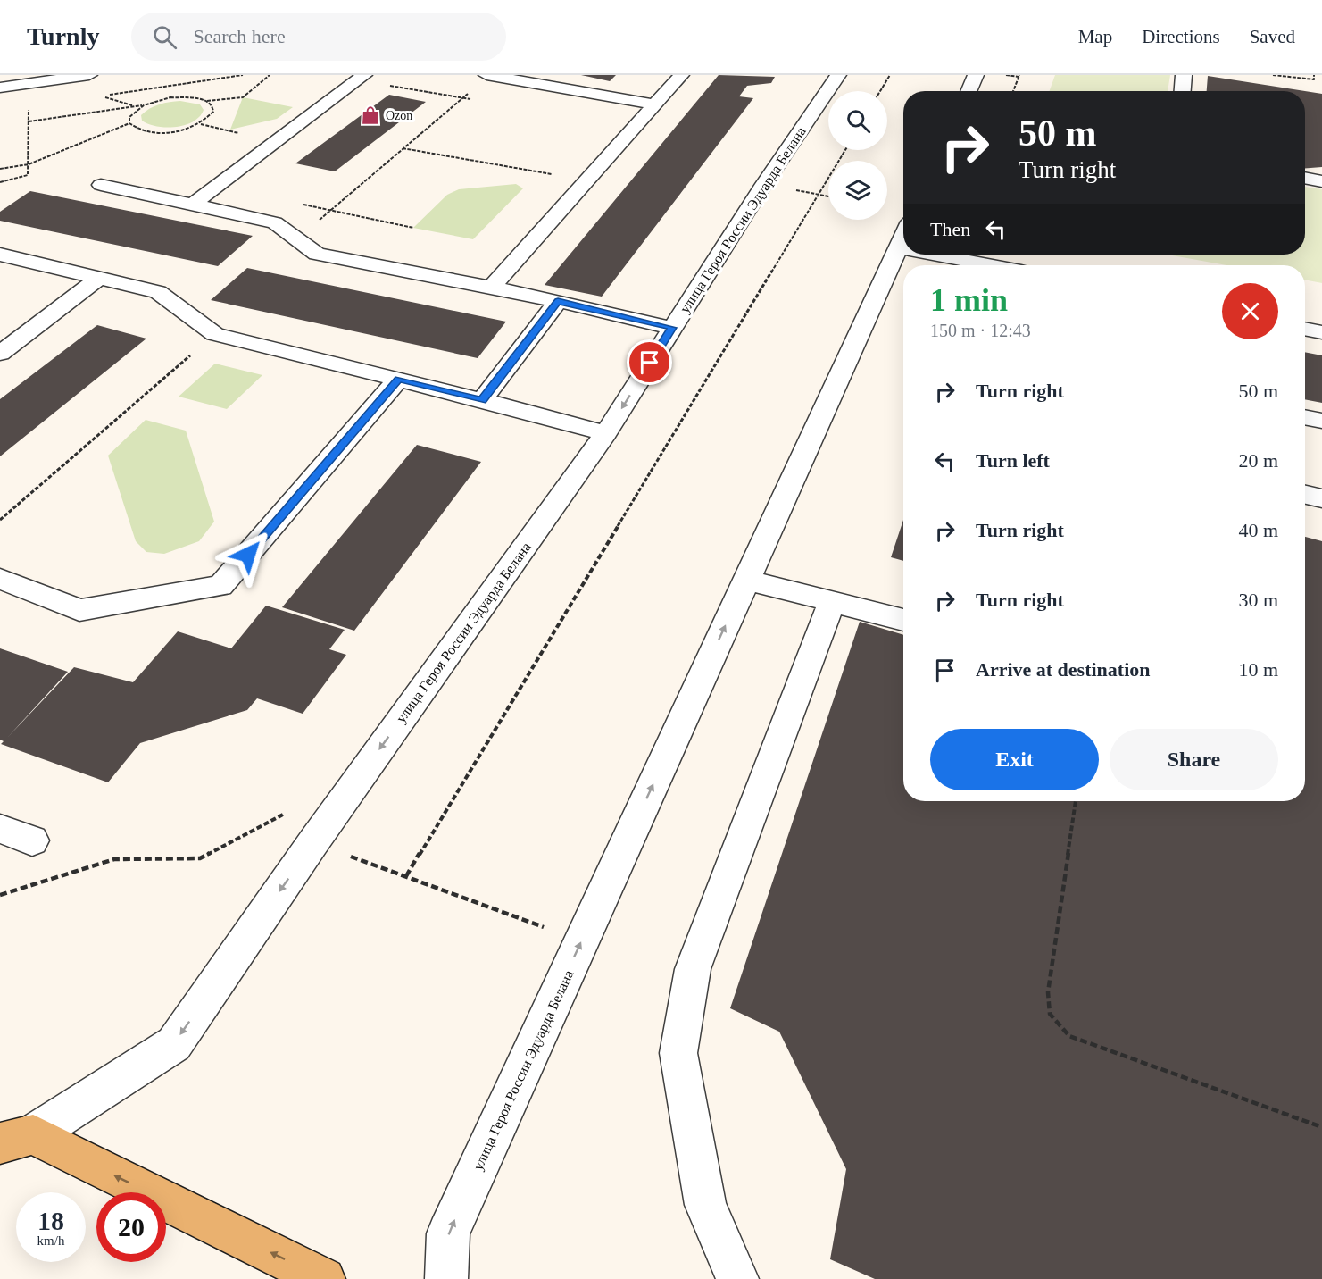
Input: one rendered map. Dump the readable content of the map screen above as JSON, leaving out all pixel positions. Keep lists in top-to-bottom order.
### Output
{
  "streets": {
    "street": ["улица Героя России Эдуарда Белана"]
  },
  "places": {
    "shop": ["Ozon"]
  },
  "page": {
    "header": "Turnly",
    "search": "Search here",
    "nav": ["Map", "Directions", "Saved"],
    "turn": ["50 m", "Turn right"],
    "then": "Then",
    "heading": ["1 min", "150 m · 12:43"],
    "list": [
      {
        "name": "Turn right",
        "value": "50 m"
      },
      {
        "name": "Turn left",
        "value": "20 m"
      },
      {
        "name": "Turn right",
        "value": "40 m"
      },
      {
        "name": "Turn right",
        "value": "30 m"
      },
      {
        "name": "Arrive at destination",
        "value": "10 m"
      }
    ],
    "buttons": ["Exit", "Share"],
    "speed": "18 km/h",
    "limit": "20"
  }
}
